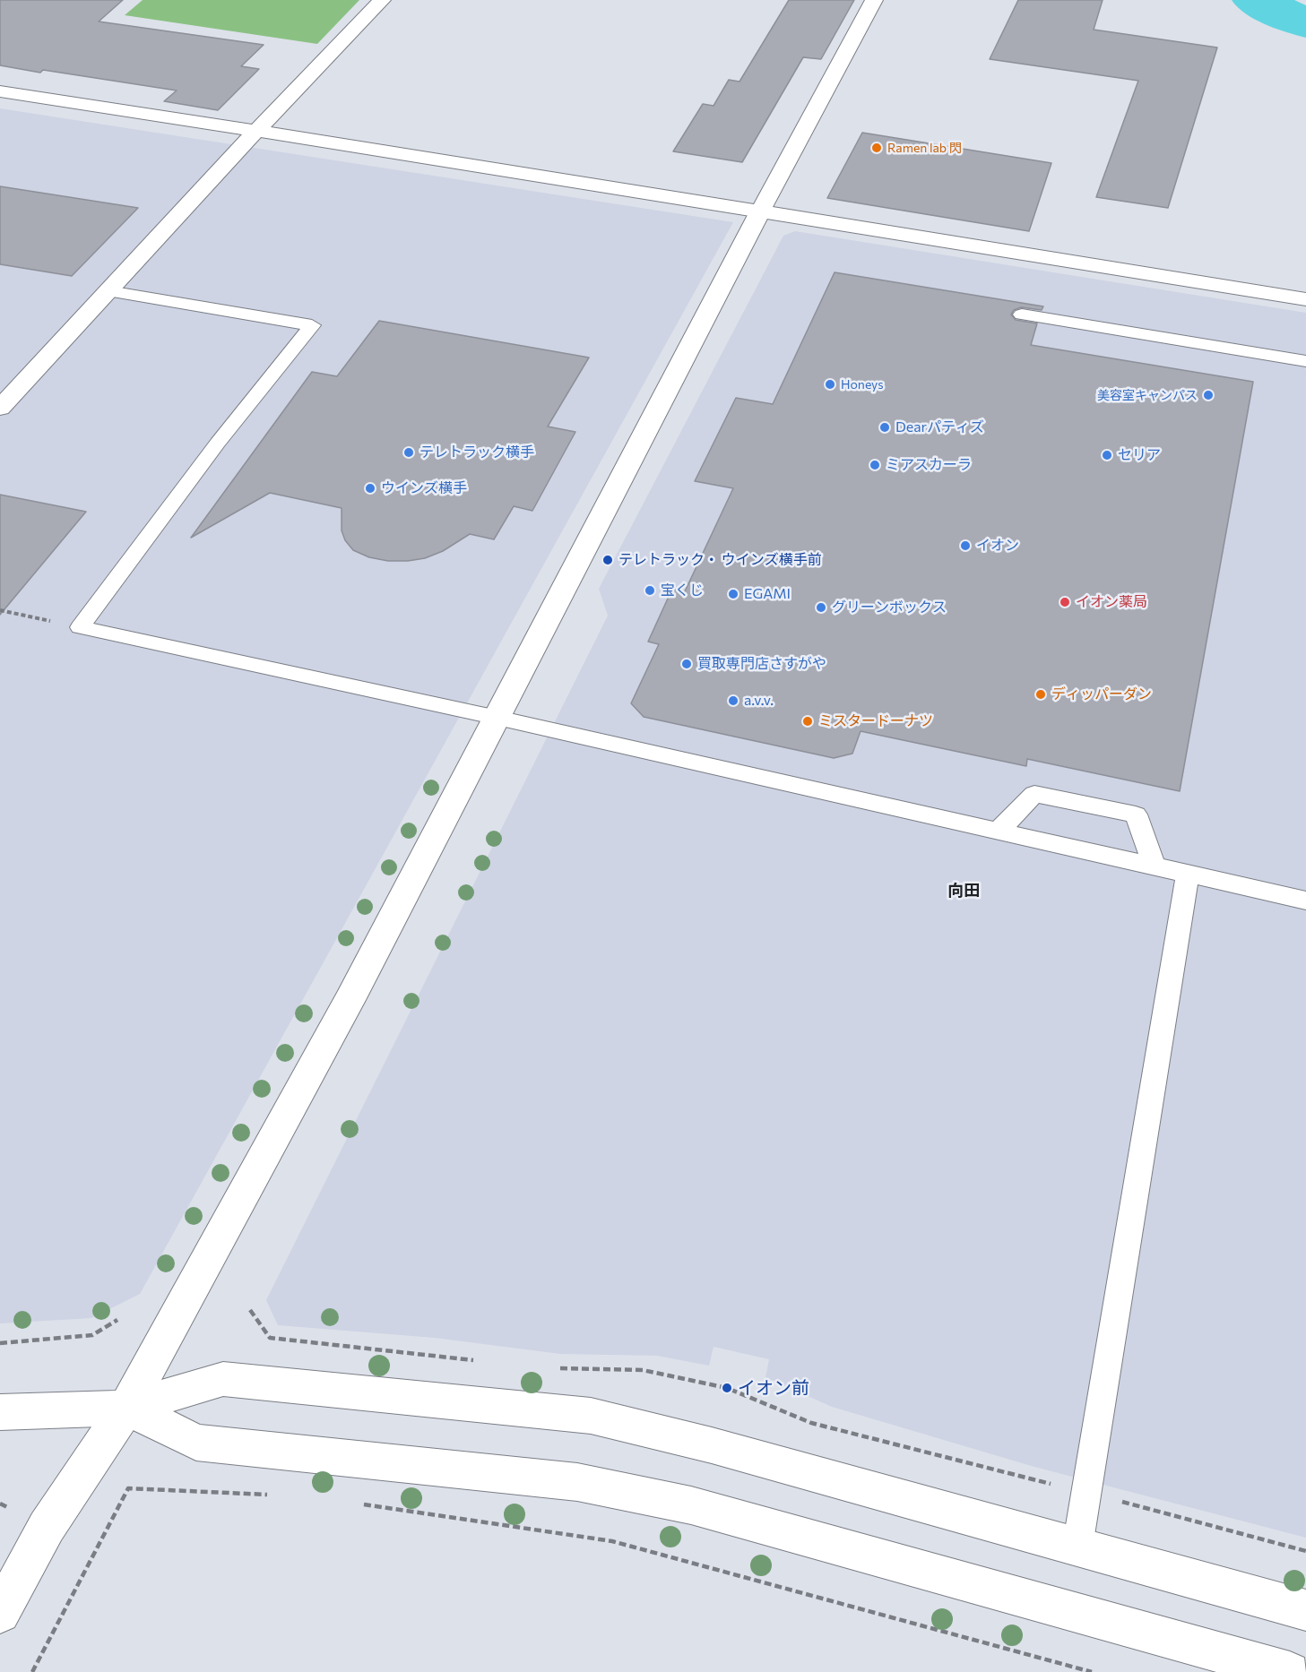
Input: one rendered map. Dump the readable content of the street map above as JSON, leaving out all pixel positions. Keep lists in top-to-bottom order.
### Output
{
  "districts": ["向田"],
  "places": [
    "Ramen lab 閃",
    "Honeys",
    "美容室キャンパス",
    "Dearパティズ",
    "テレトラック横手",
    "セリア",
    "ミアスカーラ",
    "ウインズ横手",
    "イオン",
    "テレトラック・ ウインズ横手前",
    "宝くじ",
    "EGAMI",
    "イオン薬局",
    "グリーンボックス",
    "買取専門店さすがや",
    "ディッパーダン",
    "a.v.v.",
    "ミスタードーナツ",
    "イオン前"
  ]
}
